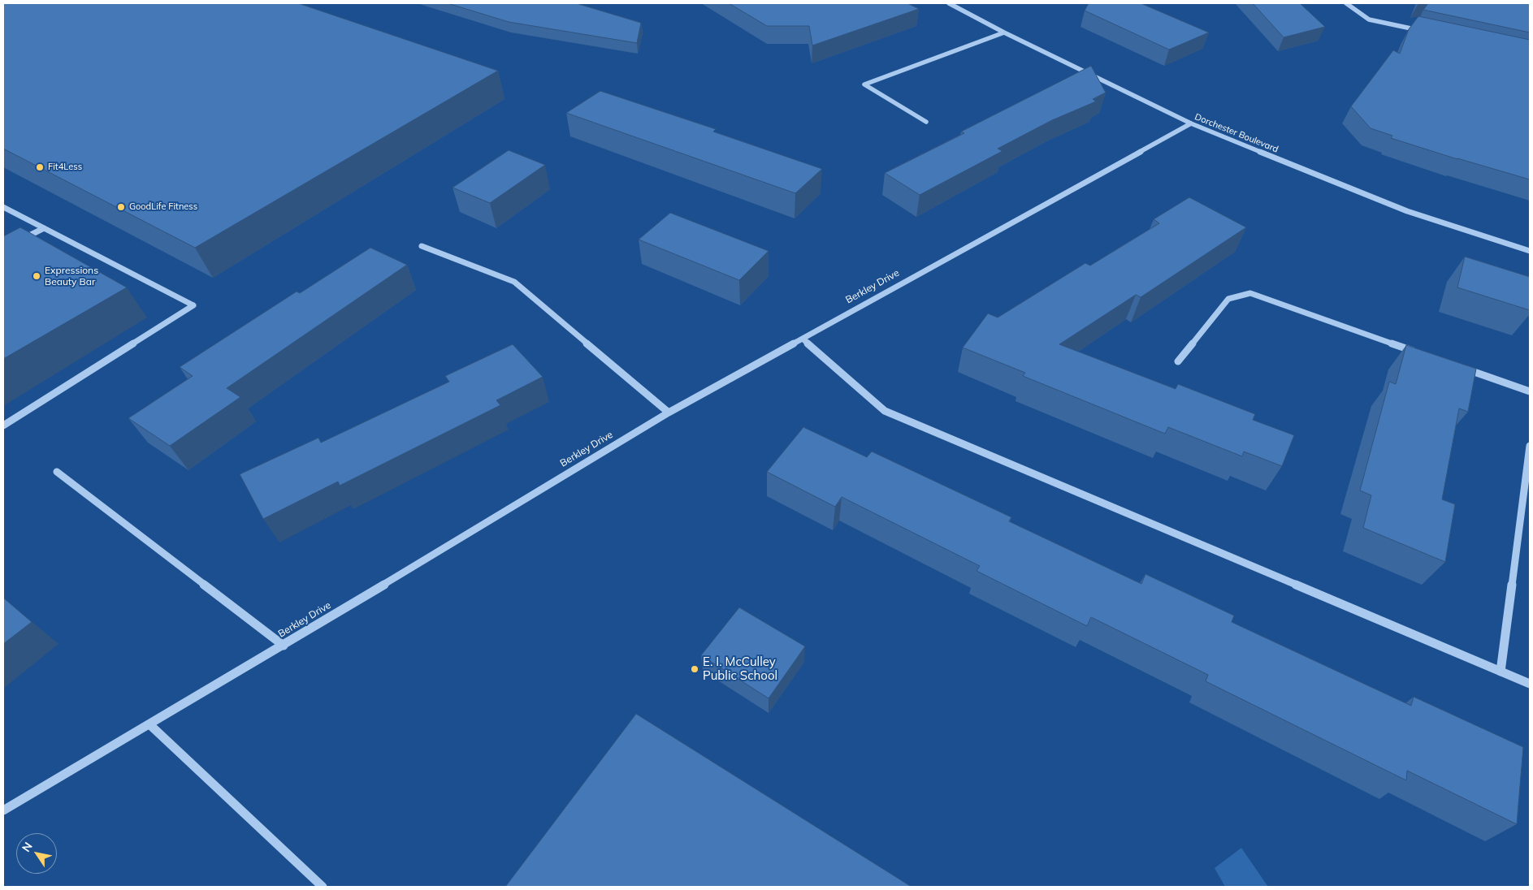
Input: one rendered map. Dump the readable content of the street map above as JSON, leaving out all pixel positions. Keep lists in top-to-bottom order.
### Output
{
  "streets": {
    "street": ["Dorchester Boulevard", "Berkley Drive"]
  },
  "crossings": [
    ["Dorchester Boulevard", "Berkley Drive"]
  ],
  "places": [
    "Fit4Less",
    "GoodLife Fitness",
    "Expressions Beauty Bar",
    "E. I. McCulley Public School"
  ],
  "north": "top left"
}
